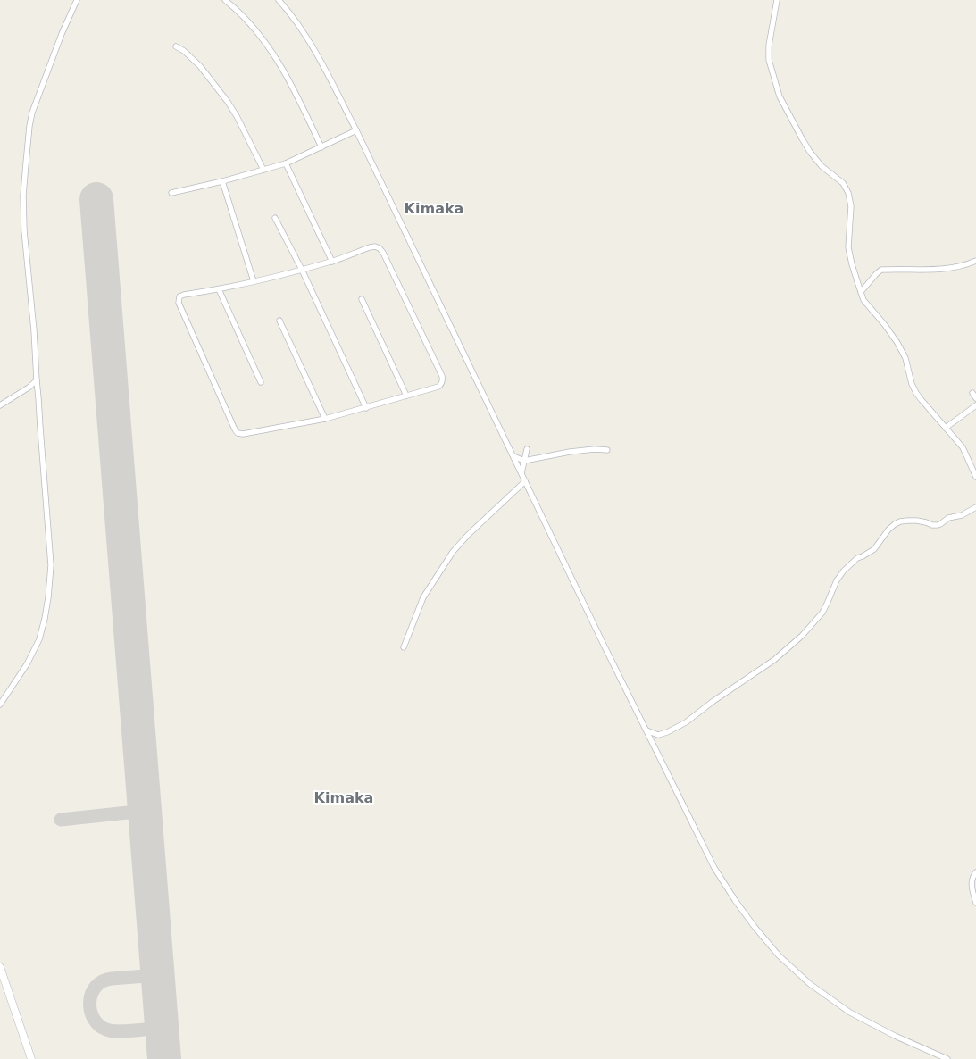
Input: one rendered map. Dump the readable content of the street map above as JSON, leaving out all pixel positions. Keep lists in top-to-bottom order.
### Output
{
  "districts": ["Kimaka", "Kimaka"]
}
